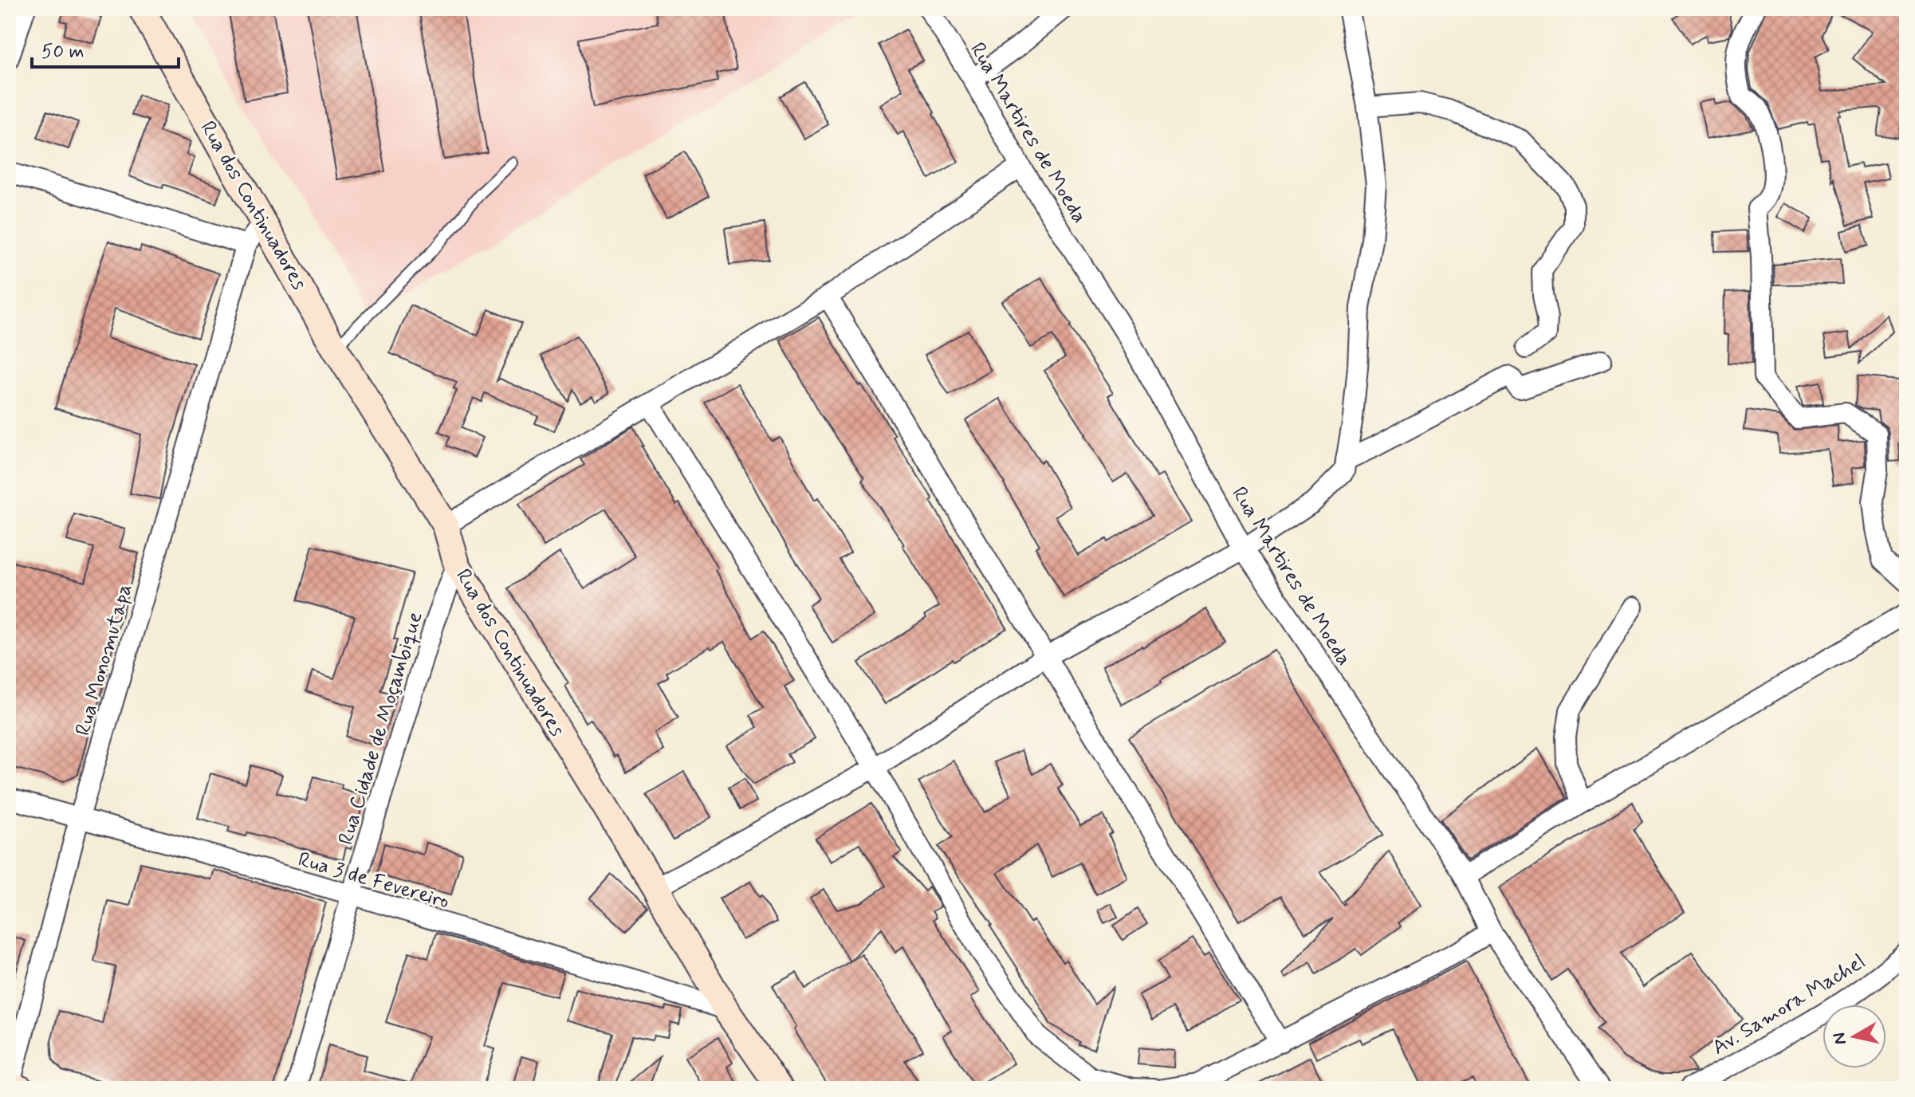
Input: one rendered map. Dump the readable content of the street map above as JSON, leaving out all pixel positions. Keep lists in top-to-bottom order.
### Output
{
  "streets": {
    "street": [
      "Rua Martires de Moeda",
      "Rua dos Continuadores",
      "Rua Monomutapa",
      "Rua Cidade de Moçambique",
      "Rua 3 de Fevereiro",
      "Av. Samora Machel"
    ]
  },
  "crossings": [
    ["Rua dos Continuadores", "Rua Cidade de Moçambique"],
    ["Rua dos Continuadores", "Rua 3 de Fevereiro"],
    ["Rua Monomutapa", "Rua 3 de Fevereiro"],
    ["Rua Cidade de Moçambique", "Rua 3 de Fevereiro"]
  ],
  "scale_bar": "50 m",
  "north": "left"
}
